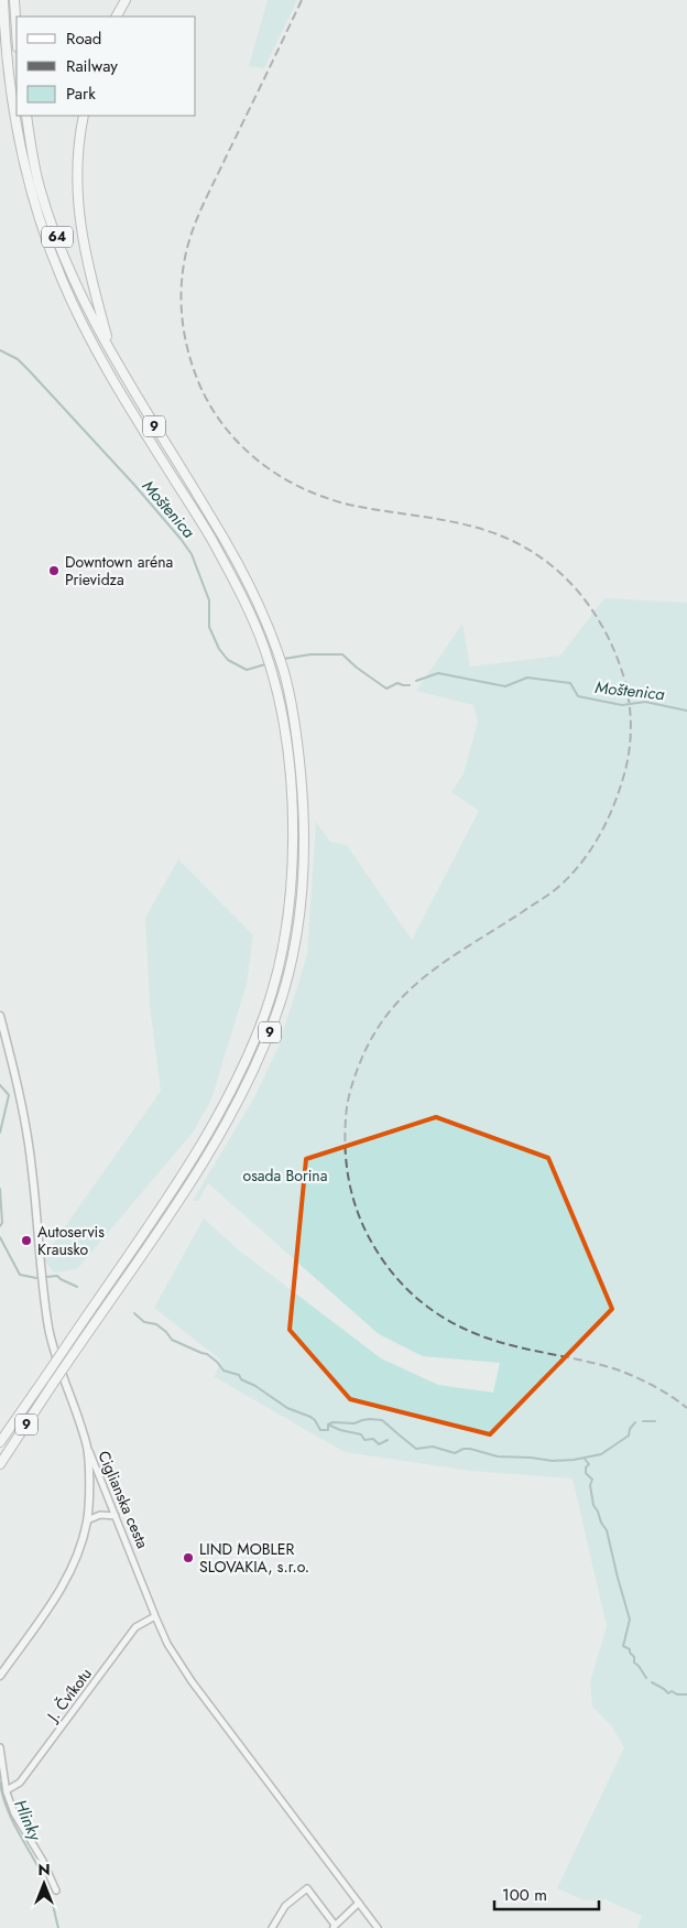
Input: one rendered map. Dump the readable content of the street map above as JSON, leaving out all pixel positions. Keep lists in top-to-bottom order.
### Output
{
  "streets": {
    "main road": ["64", "9"],
    "street": ["Ciglianska cesta", "J. Čvíkotu"]
  },
  "crossings": [
    ["64", "9"],
    ["Ciglianska cesta", "J. Čvíkotu"]
  ],
  "water": ["Moštenica", "Hlinky"],
  "parks": ["osada Borina"],
  "places": ["Downtown aréna Prievidza", "Autoservis Krausko", "LIND MOBLER SLOVAKIA, s.r.o."],
  "legend": ["Road", "Railway", "Park"],
  "scale_bar": "100 m",
  "north": "top"
}
